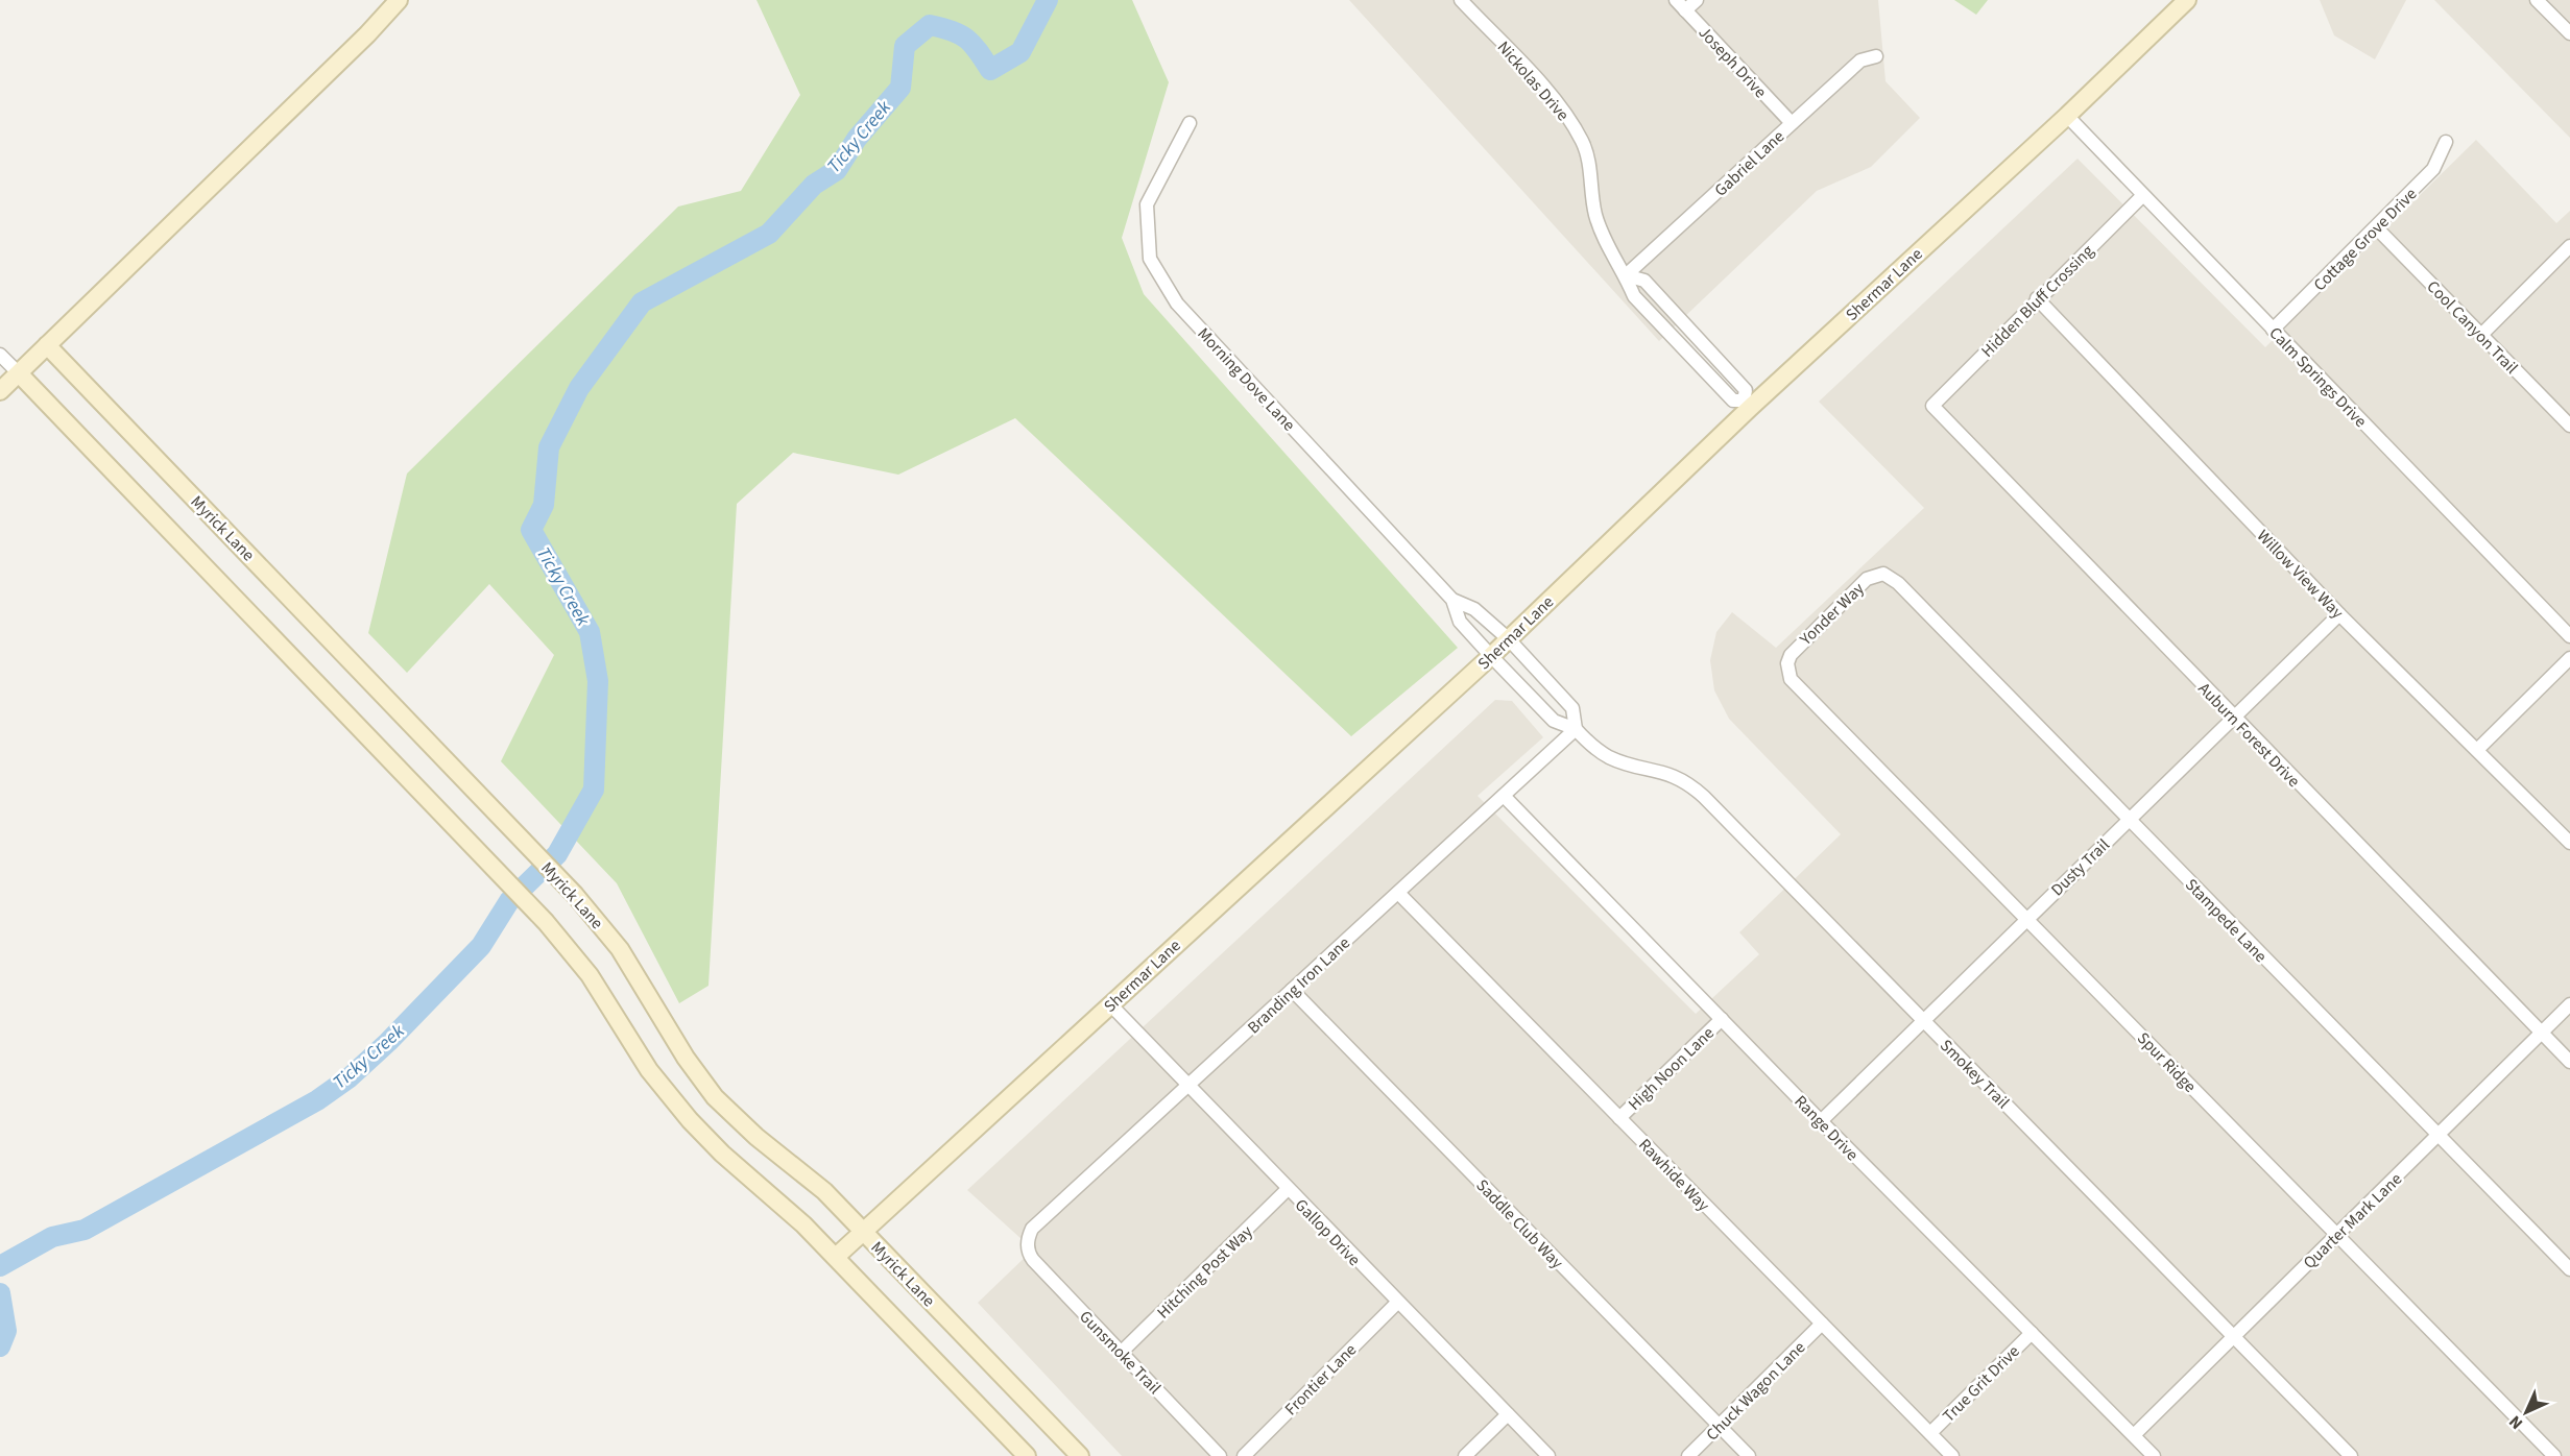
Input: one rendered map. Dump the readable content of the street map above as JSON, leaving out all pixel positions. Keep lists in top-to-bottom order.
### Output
{
  "streets": {
    "street": [
      "Joseph Drive",
      "Nickolas Drive",
      "Gabriel Lane",
      "Cottage Grove Drive",
      "Shermar Lane",
      "Hidden Bluff Crossing",
      "Cool Canyon Trail",
      "Calm Springs Drive",
      "Morning Dove Lane",
      "Myrick Lane",
      "Willow View Way",
      "Yonder Way",
      "Auburn Forest Drive",
      "Dusty Trail",
      "Stampede Lane",
      "Branding Iron Lane",
      "Spur Ridge",
      "High Noon Lane",
      "Smokey Trail",
      "Range Drive",
      "Rawhide Way",
      "Quarter Mark Lane",
      "Saddle Club Way",
      "Gallop Drive",
      "Hitching Post Way",
      "Gunsmoke Trail",
      "Frontier Lane",
      "True Grit Drive",
      "Chuck Wagon Lane"
    ]
  },
  "crossings": [
    ["Joseph Drive", "Gabriel Lane"],
    ["Nickolas Drive", "Gabriel Lane"],
    ["Nickolas Drive", "Shermar Lane"],
    ["Cottage Grove Drive", "Cool Canyon Trail"],
    ["Cottage Grove Drive", "Calm Springs Drive"],
    ["Shermar Lane", "Calm Springs Drive"],
    ["Shermar Lane", "Morning Dove Lane"],
    ["Shermar Lane", "Myrick Lane"],
    ["Shermar Lane", "Smokey Trail"],
    ["Shermar Lane", "Gallop Drive"],
    ["Hidden Bluff Crossing", "Calm Springs Drive"],
    ["Hidden Bluff Crossing", "Willow View Way"],
    ["Hidden Bluff Crossing", "Auburn Forest Drive"],
    ["Morning Dove Lane", "Smokey Trail"],
    ["Willow View Way", "Dusty Trail"],
    ["Yonder Way", "Stampede Lane"],
    ["Yonder Way", "Spur Ridge"],
    ["Auburn Forest Drive", "Dusty Trail"],
    ["Auburn Forest Drive", "Quarter Mark Lane"],
    ["Dusty Trail", "Stampede Lane"],
    ["Dusty Trail", "Spur Ridge"],
    ["Dusty Trail", "Smokey Trail"],
    ["Dusty Trail", "Range Drive"],
    ["Stampede Lane", "Quarter Mark Lane"],
    ["Branding Iron Lane", "Smokey Trail"],
    ["Branding Iron Lane", "Range Drive"],
    ["Branding Iron Lane", "Rawhide Way"],
    ["Branding Iron Lane", "Saddle Club Way"],
    ["Branding Iron Lane", "Gallop Drive"],
    ["Branding Iron Lane", "Gunsmoke Trail"],
    ["Spur Ridge", "Quarter Mark Lane"],
    ["High Noon Lane", "Range Drive"],
    ["High Noon Lane", "Rawhide Way"],
    ["Smokey Trail", "Quarter Mark Lane"],
    ["Range Drive", "Quarter Mark Lane"],
    ["Range Drive", "True Grit Drive"],
    ["Rawhide Way", "True Grit Drive"],
    ["Rawhide Way", "Chuck Wagon Lane"],
    ["Saddle Club Way", "Chuck Wagon Lane"],
    ["Gallop Drive", "Hitching Post Way"],
    ["Gallop Drive", "Frontier Lane"],
    ["Hitching Post Way", "Gunsmoke Trail"]
  ],
  "water": ["Ticky Creek"],
  "north": "bottom left"
}
